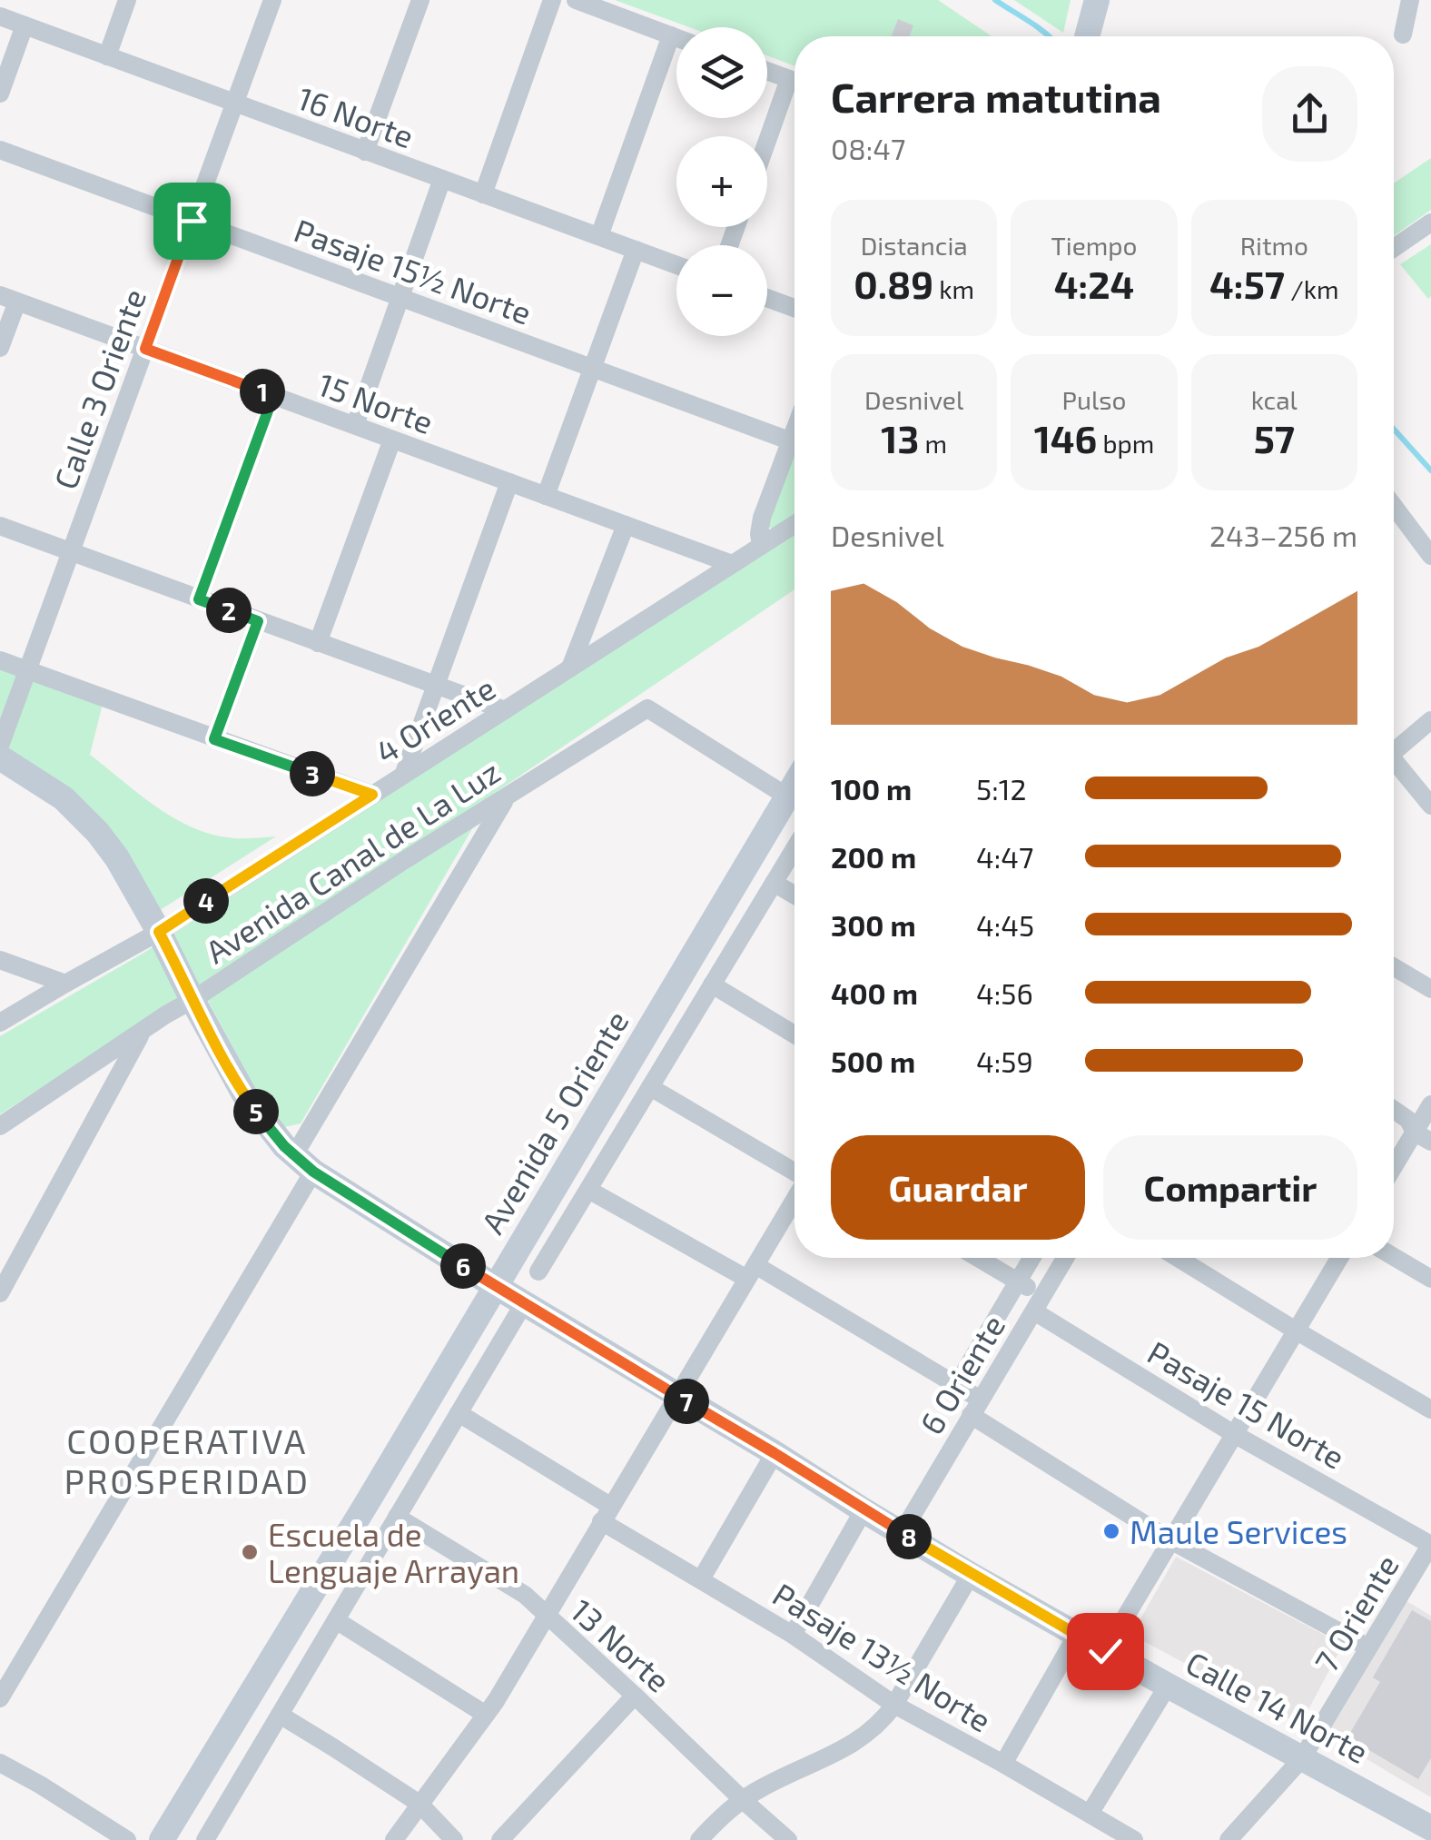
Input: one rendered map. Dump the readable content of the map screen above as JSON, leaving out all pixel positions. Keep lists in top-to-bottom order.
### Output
{
  "streets": {
    "street": [
      "16 Norte",
      "Pasaje 15½ Norte",
      "Calle 3 Oriente",
      "15 Norte",
      "4 Oriente",
      "Avenida Canal de La Luz",
      "Avenida 5 Oriente",
      "6 Oriente",
      "Pasaje 15 Norte",
      "7 Oriente",
      "13 Norte",
      "Pasaje 13½ Norte",
      "Calle 14 Norte"
    ]
  },
  "crossings": [
    ["16 Norte", "Calle 3 Oriente"],
    ["Pasaje 15½ Norte", "Calle 3 Oriente"],
    ["Calle 3 Oriente", "15 Norte"],
    ["15 Norte", "4 Oriente"],
    ["4 Oriente", "Calle 14 Norte"],
    ["Avenida Canal de La Luz", "Avenida 5 Oriente"],
    ["Avenida Canal de La Luz", "Calle 14 Norte"],
    ["Avenida 5 Oriente", "Calle 14 Norte"],
    ["6 Oriente", "Pasaje 15 Norte"],
    ["6 Oriente", "Calle 14 Norte"],
    ["Pasaje 15 Norte", "7 Oriente"],
    ["7 Oriente", "Calle 14 Norte"]
  ],
  "districts": ["COOPERATIVA PROSPERIDAD"],
  "places": ["Maule Services", "Escuela de Lenguaje Arrayan"],
  "page": {
    "map_buttons": ["+", "−"],
    "heading": ["Carrera matutina", "08:47"],
    "stats": [
      ["Distancia", "0.89 km"],
      ["Tiempo", "4:24"],
      ["Ritmo", "4:57 /km"],
      ["Desnivel", "13 m"],
      ["Pulso", "146 bpm"],
      ["kcal", "57"]
    ],
    "pins": [
      "1",
      "2",
      "3",
      "4",
      "5",
      "6",
      "7",
      "8"
    ],
    "chart": ["Desnivel", "243–256 m"],
    "list": [
      {
        "name": "100 m",
        "note": "5:12"
      },
      {
        "name": "200 m",
        "note": "4:47"
      },
      {
        "name": "300 m",
        "note": "4:45"
      },
      {
        "name": "400 m",
        "note": "4:56"
      },
      {
        "name": "500 m",
        "note": "4:59"
      }
    ],
    "buttons": ["Guardar", "Compartir"]
  }
}
